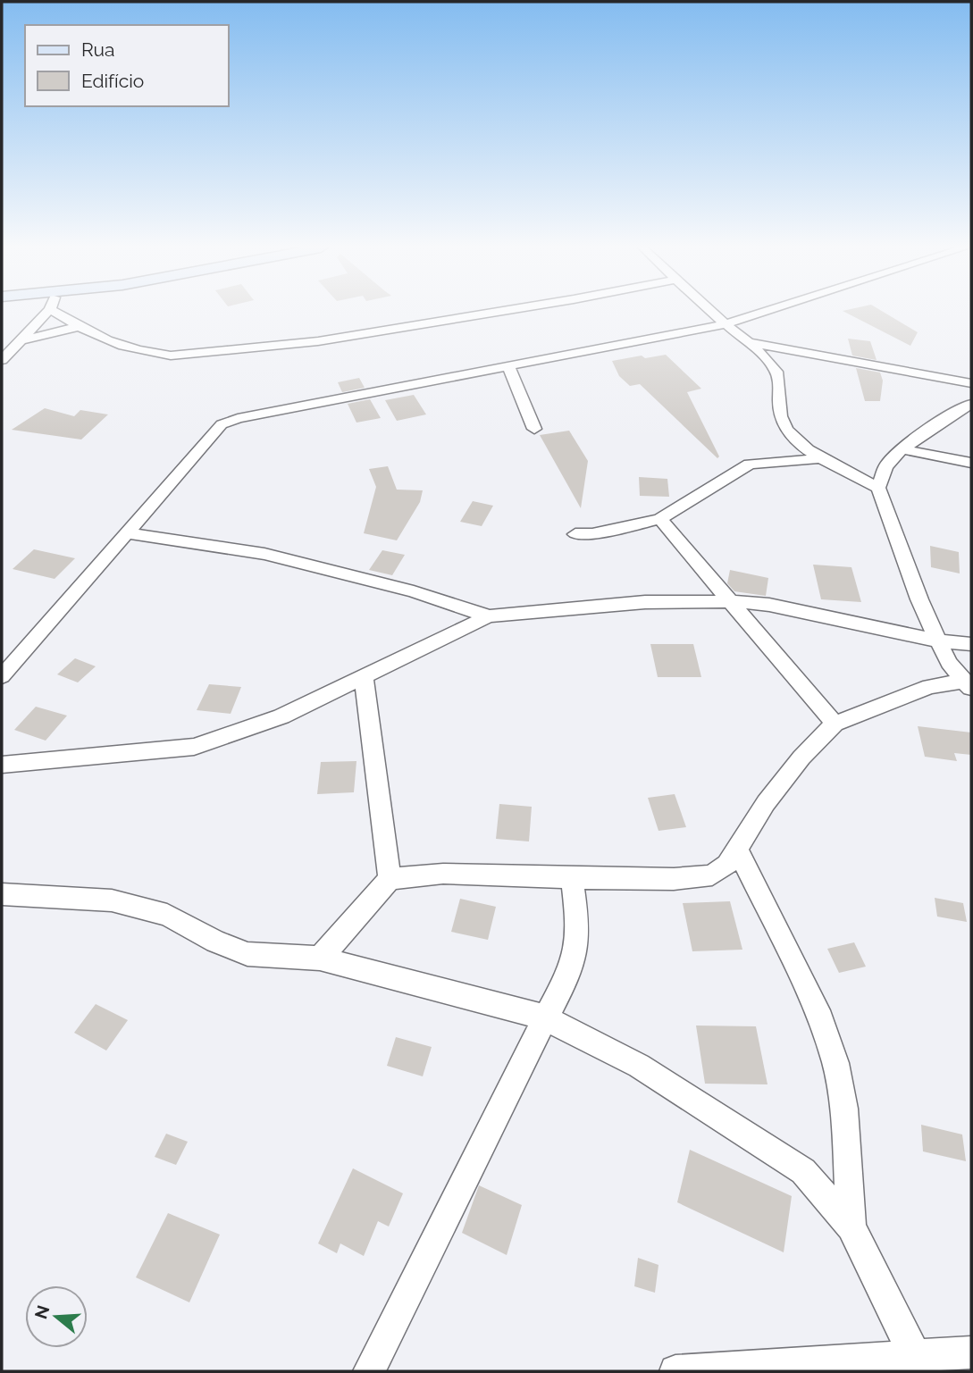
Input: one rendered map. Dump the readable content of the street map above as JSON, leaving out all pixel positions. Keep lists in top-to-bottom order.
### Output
{
  "legend": ["Rua", "Edifício"],
  "north": "left"
}
